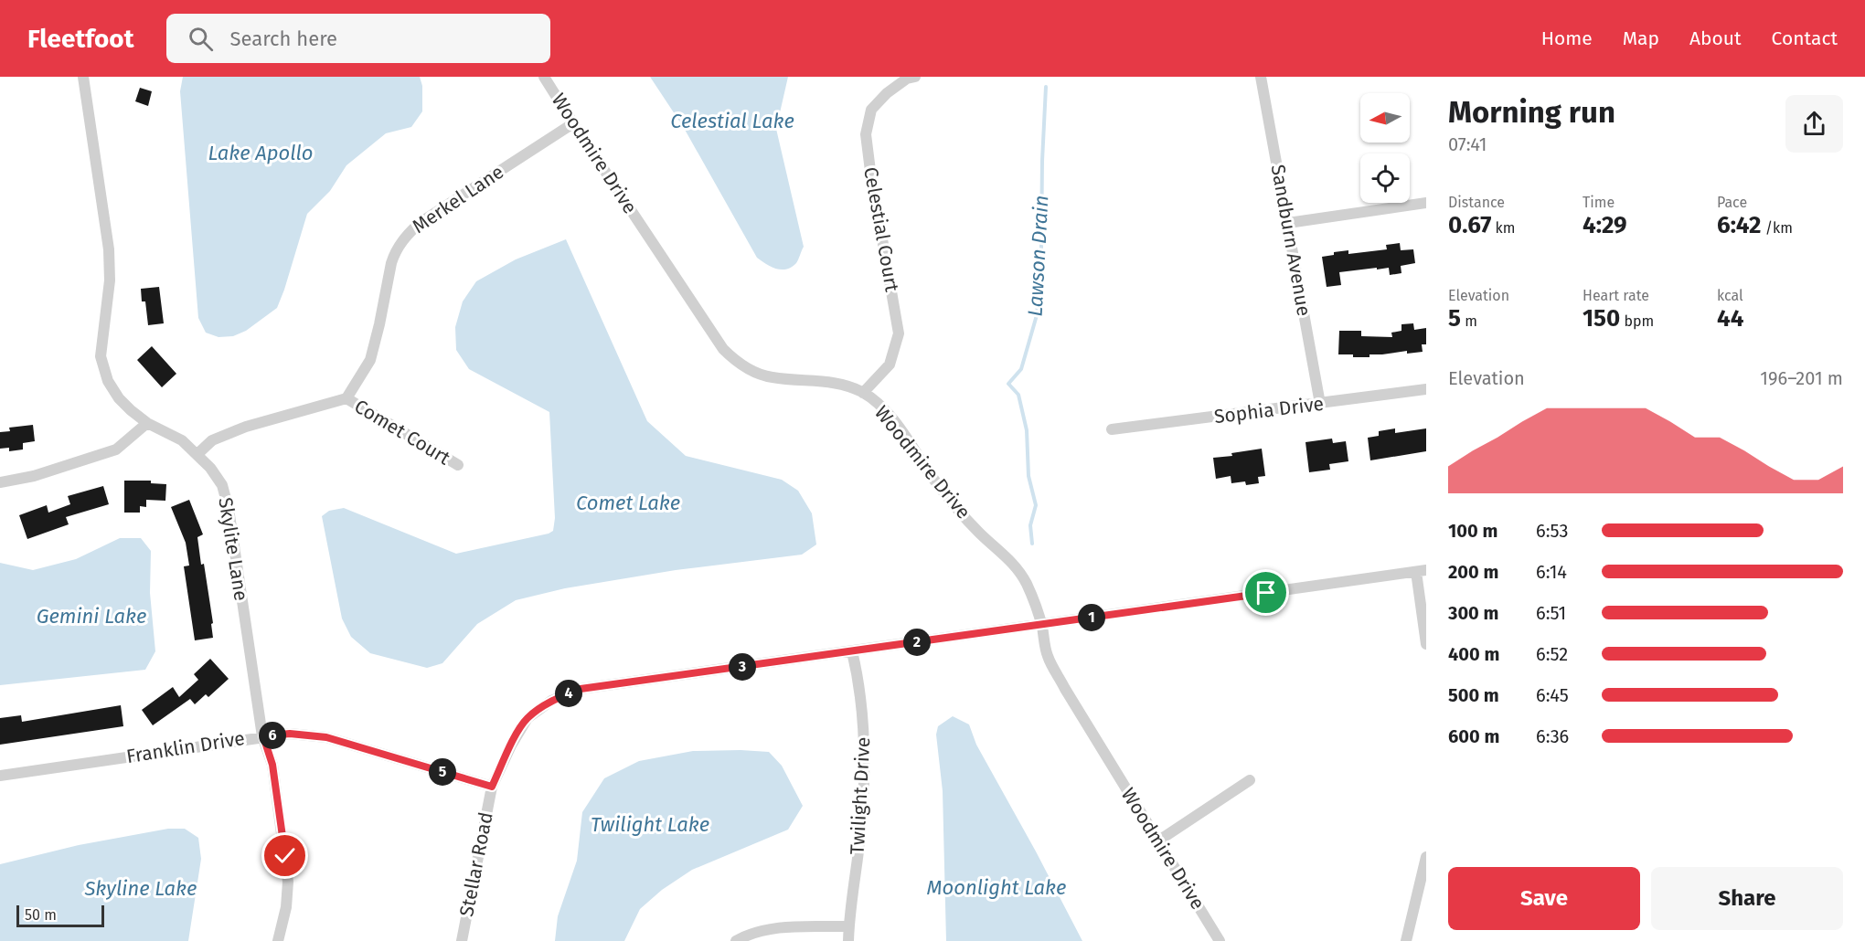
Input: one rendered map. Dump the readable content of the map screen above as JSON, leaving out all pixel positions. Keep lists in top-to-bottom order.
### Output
{
  "streets": {
    "street": [
      "Woodmire Drive",
      "Merkel Lane",
      "Celestial Court",
      "Sandburn Avenue",
      "Sophia Drive",
      "Comet Court",
      "Skylite Lane",
      "Franklin Drive",
      "Twilight Drive",
      "Stellar Road"
    ]
  },
  "crossings": [
    ["Woodmire Drive", "Merkel Lane"],
    ["Woodmire Drive", "Celestial Court"],
    ["Merkel Lane", "Comet Court"],
    ["Sandburn Avenue", "Sophia Drive"],
    ["Skylite Lane", "Franklin Drive"],
    ["Franklin Drive", "Stellar Road"]
  ],
  "water": [
    "Celestial Lake",
    "Lake Apollo",
    "Lawson Drain",
    "Comet Lake",
    "Gemini Lake",
    "Twilight Lake",
    "Moonlight Lake",
    "Skyline Lake"
  ],
  "scale_bar": "50 m",
  "north": "left",
  "page": {
    "header": "Fleetfoot",
    "search": "Search here",
    "nav": [
      "Home",
      "Map",
      "About",
      "Contact"
    ],
    "heading": ["Morning run", "07:41"],
    "stats": [
      ["Distance", "0.67 km"],
      ["Time", "4:29"],
      ["Pace", "6:42 /km"],
      ["Elevation", "5 m"],
      ["Heart rate", "150 bpm"],
      ["kcal", "44"]
    ],
    "chart": ["Elevation", "196–201 m"],
    "list": [
      {
        "name": "100 m",
        "note": "6:53"
      },
      {
        "name": "200 m",
        "note": "6:14"
      },
      {
        "name": "300 m",
        "note": "6:51"
      },
      {
        "name": "400 m",
        "note": "6:52"
      },
      {
        "name": "500 m",
        "note": "6:45"
      },
      {
        "name": "600 m",
        "note": "6:36"
      }
    ],
    "pins": [
      "1",
      "2",
      "3",
      "4",
      "6",
      "5"
    ],
    "buttons": ["Save", "Share"],
    "scale": "50 m"
  }
}
